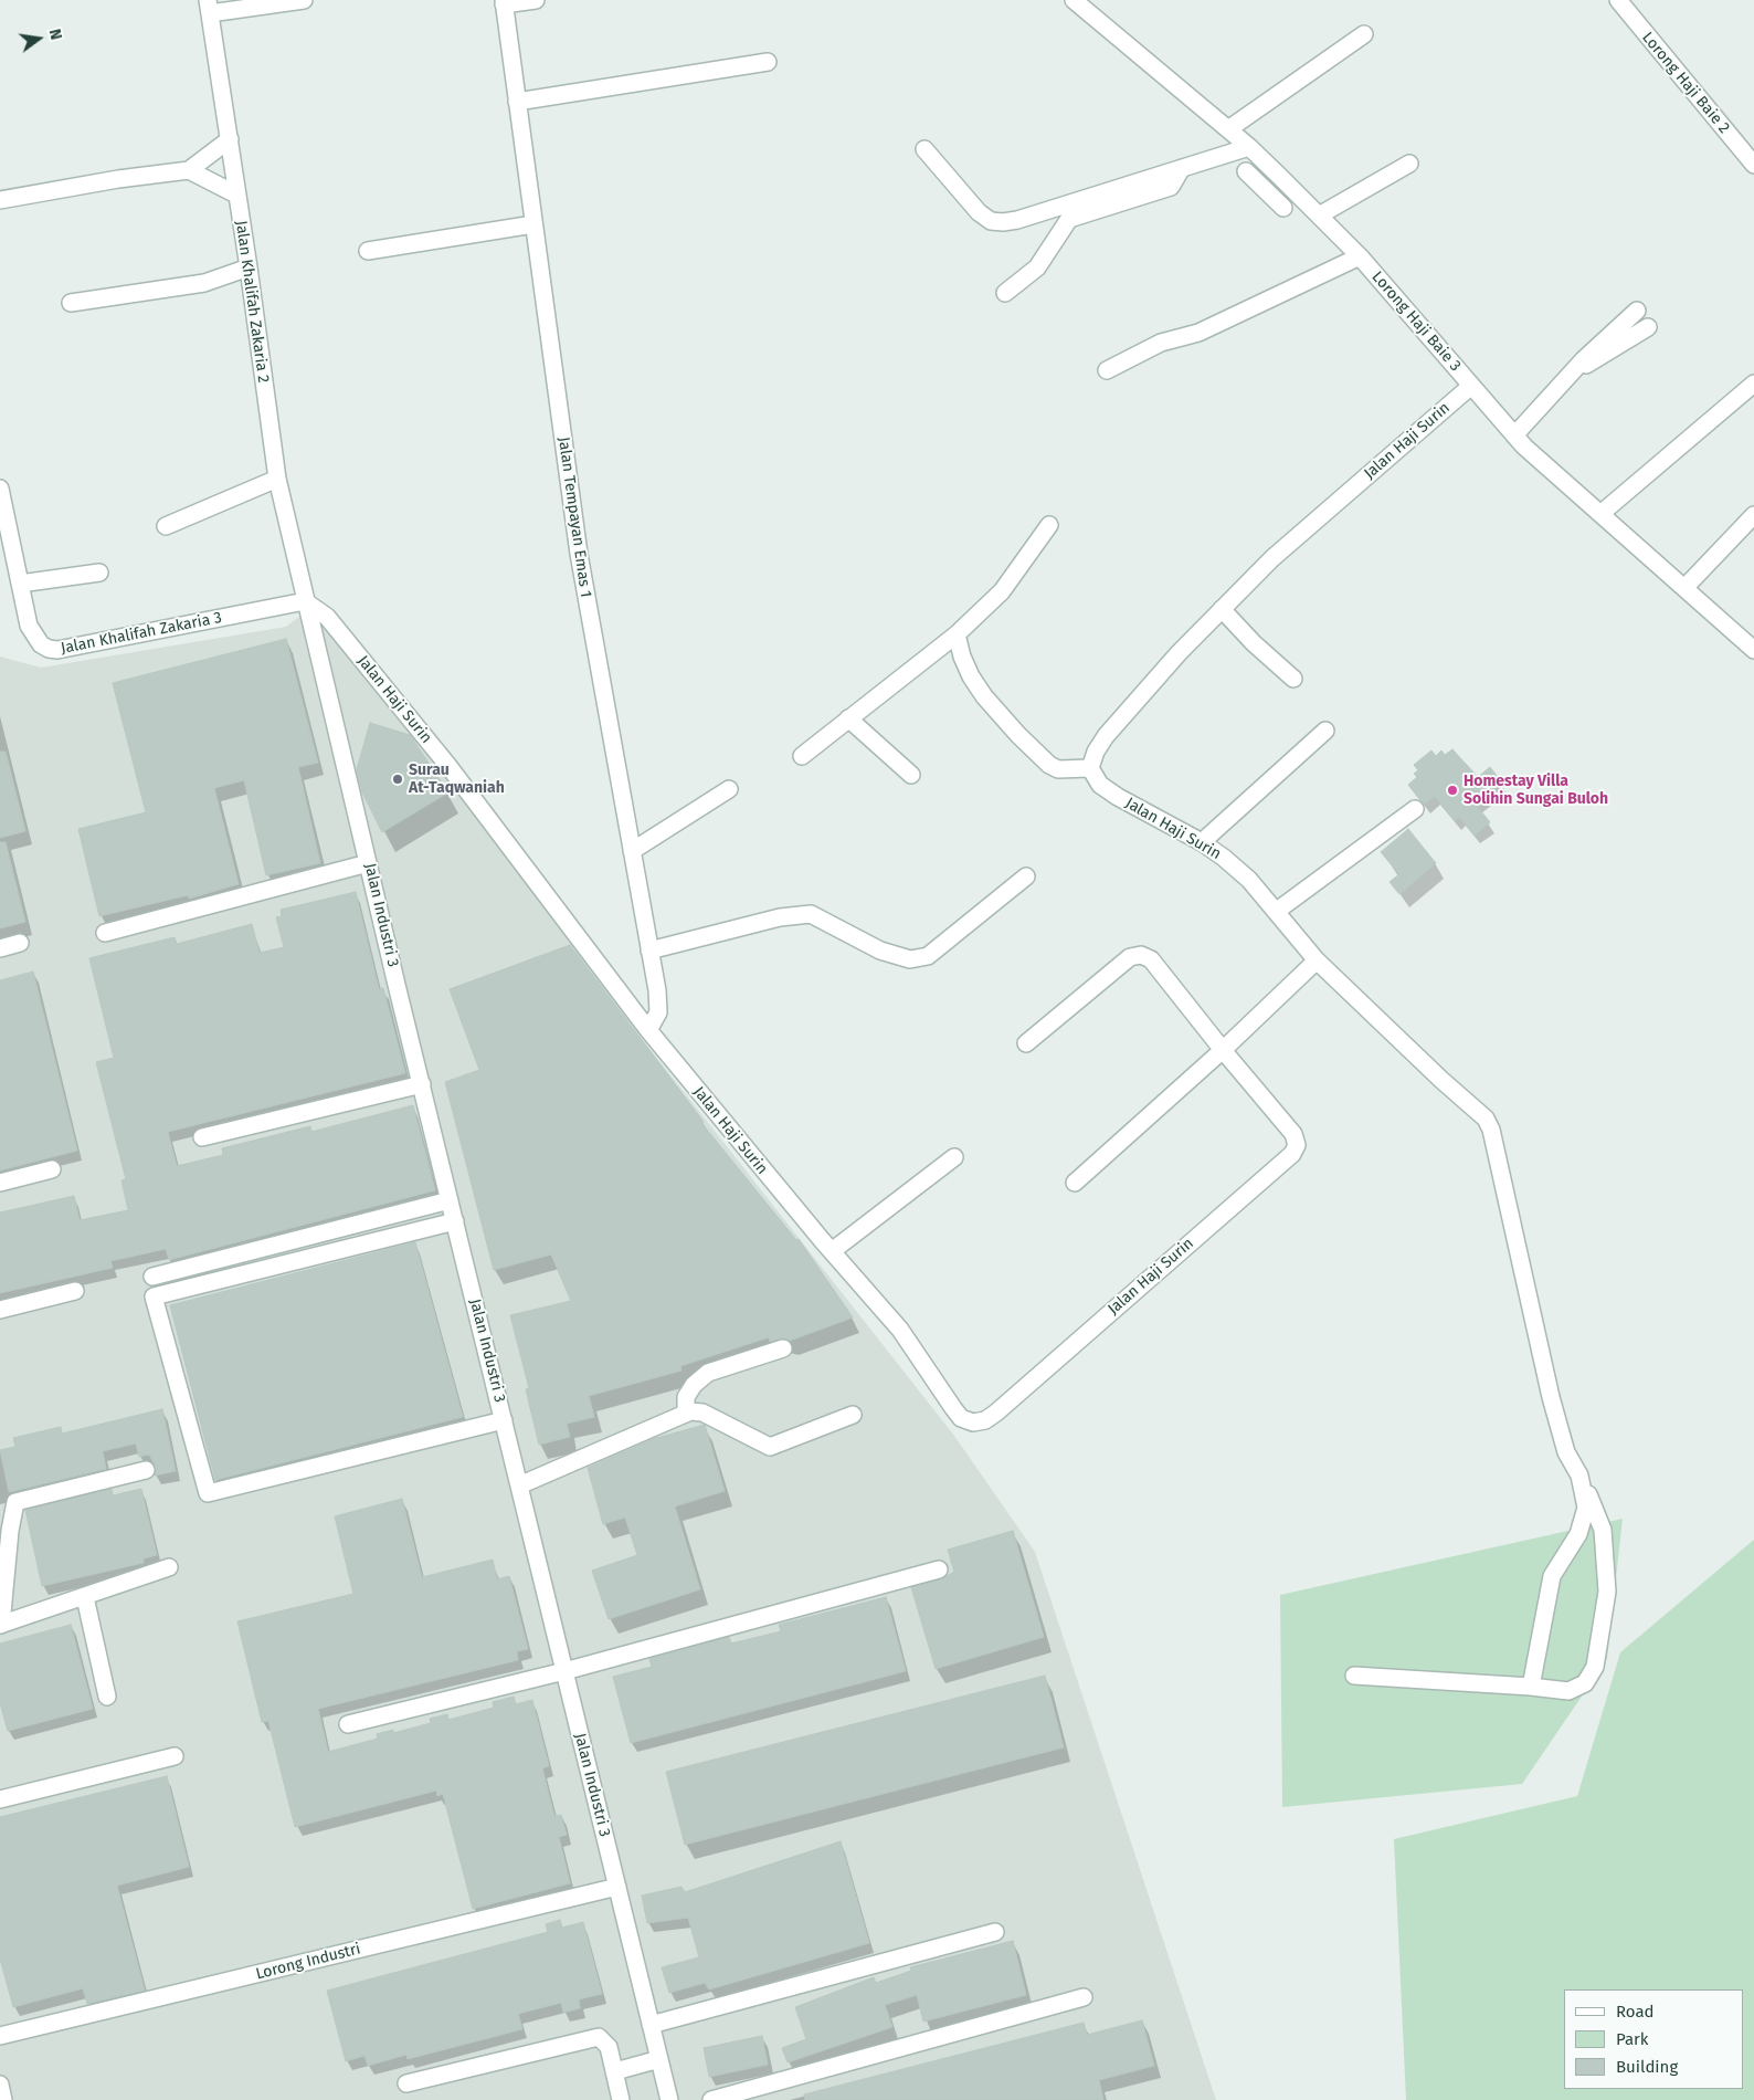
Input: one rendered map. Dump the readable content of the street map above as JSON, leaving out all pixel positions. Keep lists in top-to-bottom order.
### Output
{
  "streets": {
    "street": [
      "Lorong Haji Baie 2",
      "Jalan Khalifah Zakaria 2",
      "Lorong Haji Baie 3",
      "Jalan Haji Surin",
      "Jalan Tempayan Emas 1",
      "Jalan Khalifah Zakaria 3",
      "Jalan Industri 3",
      "Lorong Industri"
    ]
  },
  "crossings": [
    ["Jalan Khalifah Zakaria 2", "Jalan Haji Surin"],
    ["Jalan Khalifah Zakaria 2", "Jalan Khalifah Zakaria 3"],
    ["Jalan Khalifah Zakaria 2", "Jalan Industri 3"],
    ["Lorong Haji Baie 3", "Jalan Haji Surin"],
    ["Jalan Haji Surin", "Jalan Tempayan Emas 1"],
    ["Jalan Haji Surin", "Jalan Khalifah Zakaria 3"],
    ["Jalan Haji Surin", "Jalan Industri 3"],
    ["Jalan Khalifah Zakaria 3", "Jalan Industri 3"],
    ["Jalan Industri 3", "Lorong Industri"]
  ],
  "places": ["Surau At-Taqwaniah", "Homestay Villa Solihin Sungai Buloh"],
  "legend": ["Road", "Park", "Building"],
  "north": "right"
}
